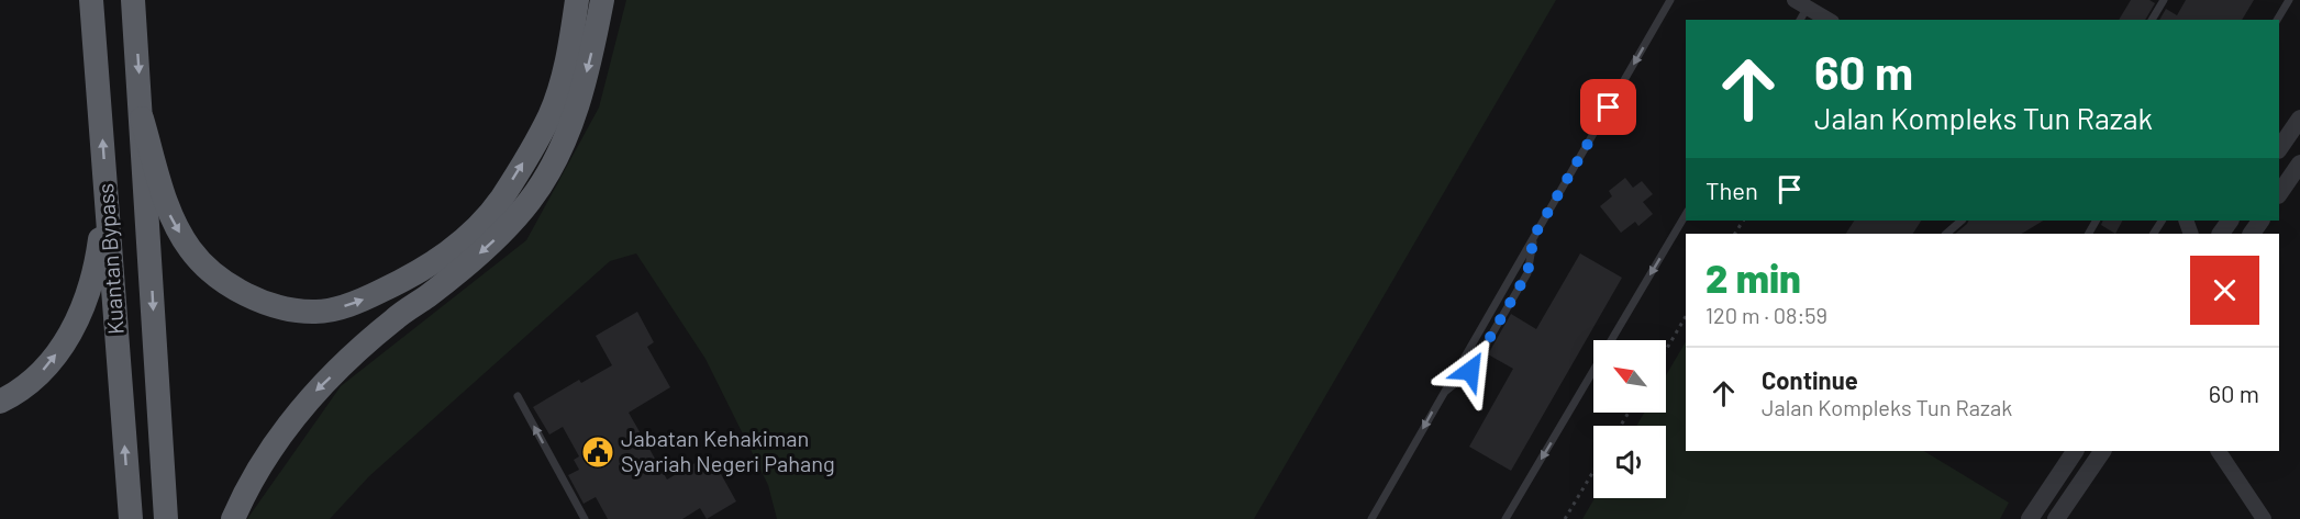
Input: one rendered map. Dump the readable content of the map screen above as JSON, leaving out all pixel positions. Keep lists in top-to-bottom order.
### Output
{
  "streets": {
    "highway": ["Kuantan Bypass"]
  },
  "places": {
    "public building": ["Jabatan Kehakiman Syariah Negeri Pahang"]
  },
  "north": "top left",
  "page": {
    "turn": ["60 m", "Jalan Kompleks Tun Razak"],
    "then": "Then",
    "heading": ["2 min", "120 m · 08:59"],
    "list": [
      {
        "name": "Continue",
        "note": "Jalan Kompleks Tun Razak",
        "value": "60 m"
      }
    ]
  }
}
